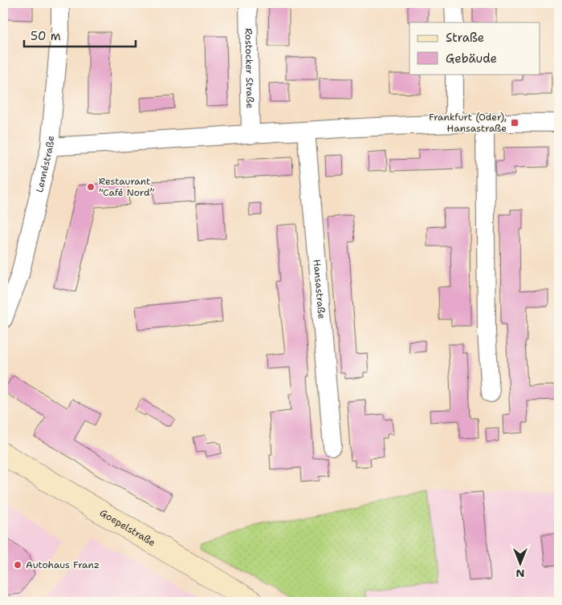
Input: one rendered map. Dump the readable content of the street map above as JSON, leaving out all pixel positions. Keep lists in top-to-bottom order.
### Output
{
  "streets": {
    "street": [
      "Rostocker Straße",
      "Lennéstraße",
      "Hansastraße",
      "Goepelstraße"
    ]
  },
  "places": {
    "transit": ["Frankfurt (Oder), Hansastraße"],
    "other": ["Restaurant “Café Nord”", "Autohaus Franz"]
  },
  "legend": ["Straße", "Gebäude"],
  "scale_bar": "50 m",
  "north": "bottom"
}
